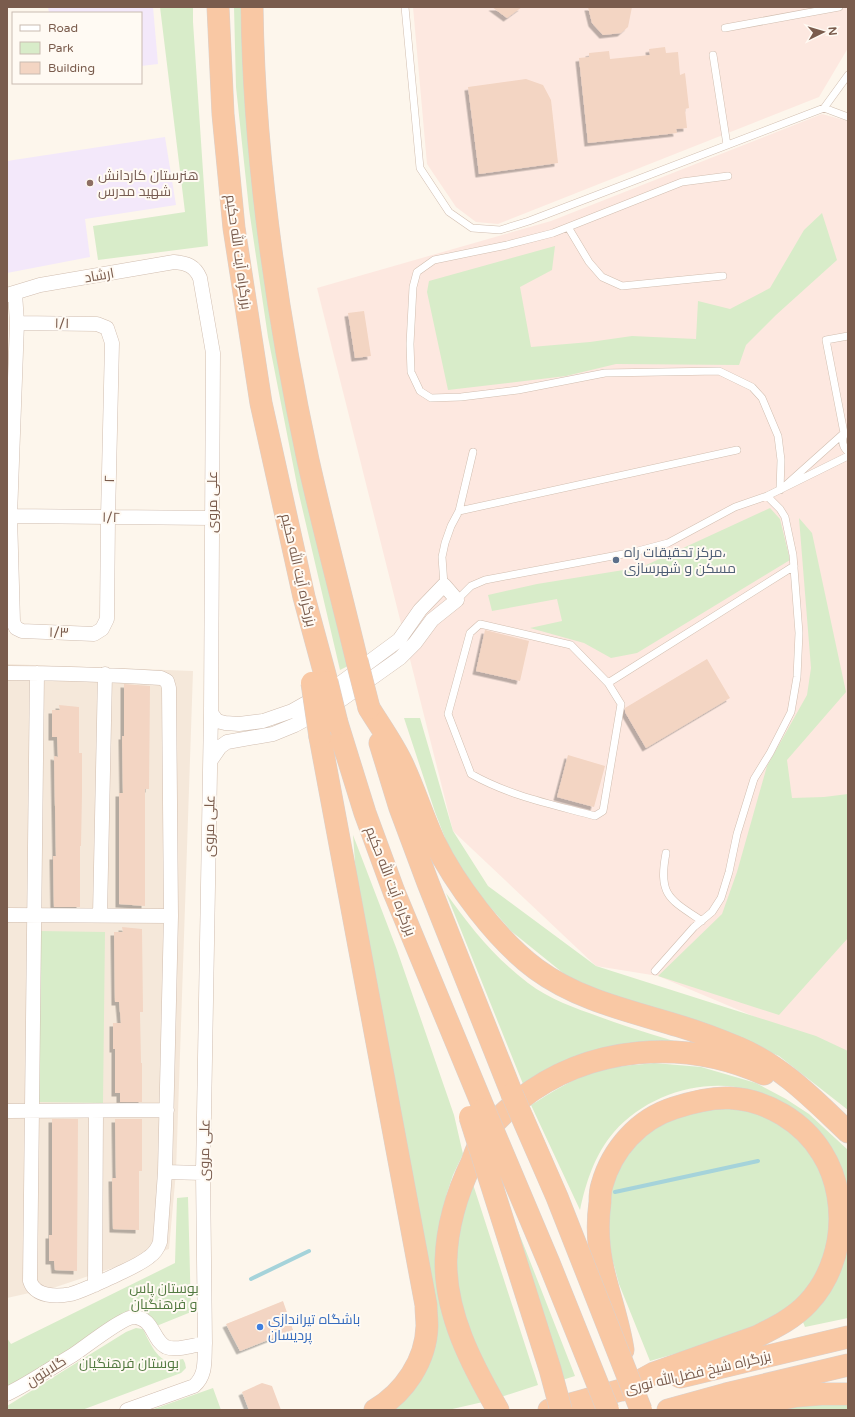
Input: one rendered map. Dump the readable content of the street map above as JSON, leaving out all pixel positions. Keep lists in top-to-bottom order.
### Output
{
  "streets": {
    "highway": ["بزرگراه آیت الله حکیم", "بزرگراه شیخ فضل‌الله نوری"],
    "street": [
      "ارشاد",
      "۱/۱",
      "۲",
      "علی مروی",
      "۱/۲",
      "۱/۳",
      "گلابتون"
    ]
  },
  "crossings": [
    ["ارشاد", "علی مروی"],
    ["۱/۱", "۲"],
    ["۲", "۱/۲"],
    ["۲", "۱/۳"],
    ["علی مروی", "۱/۲"],
    ["علی مروی", "گلابتون"],
    ["۱/۲", "۱/۳"]
  ],
  "parks": ["بوستان پاس و فرهنگیان", "بوستان فرهنگیان"],
  "places": ["هنرستان کاردانش شهید مدرس", "مرکز تحقیقات راه، مسکن و شهرسازی", "باشگاه تیراندازی پردیسان"],
  "legend": ["Road", "Park", "Building"],
  "north": "right"
}
